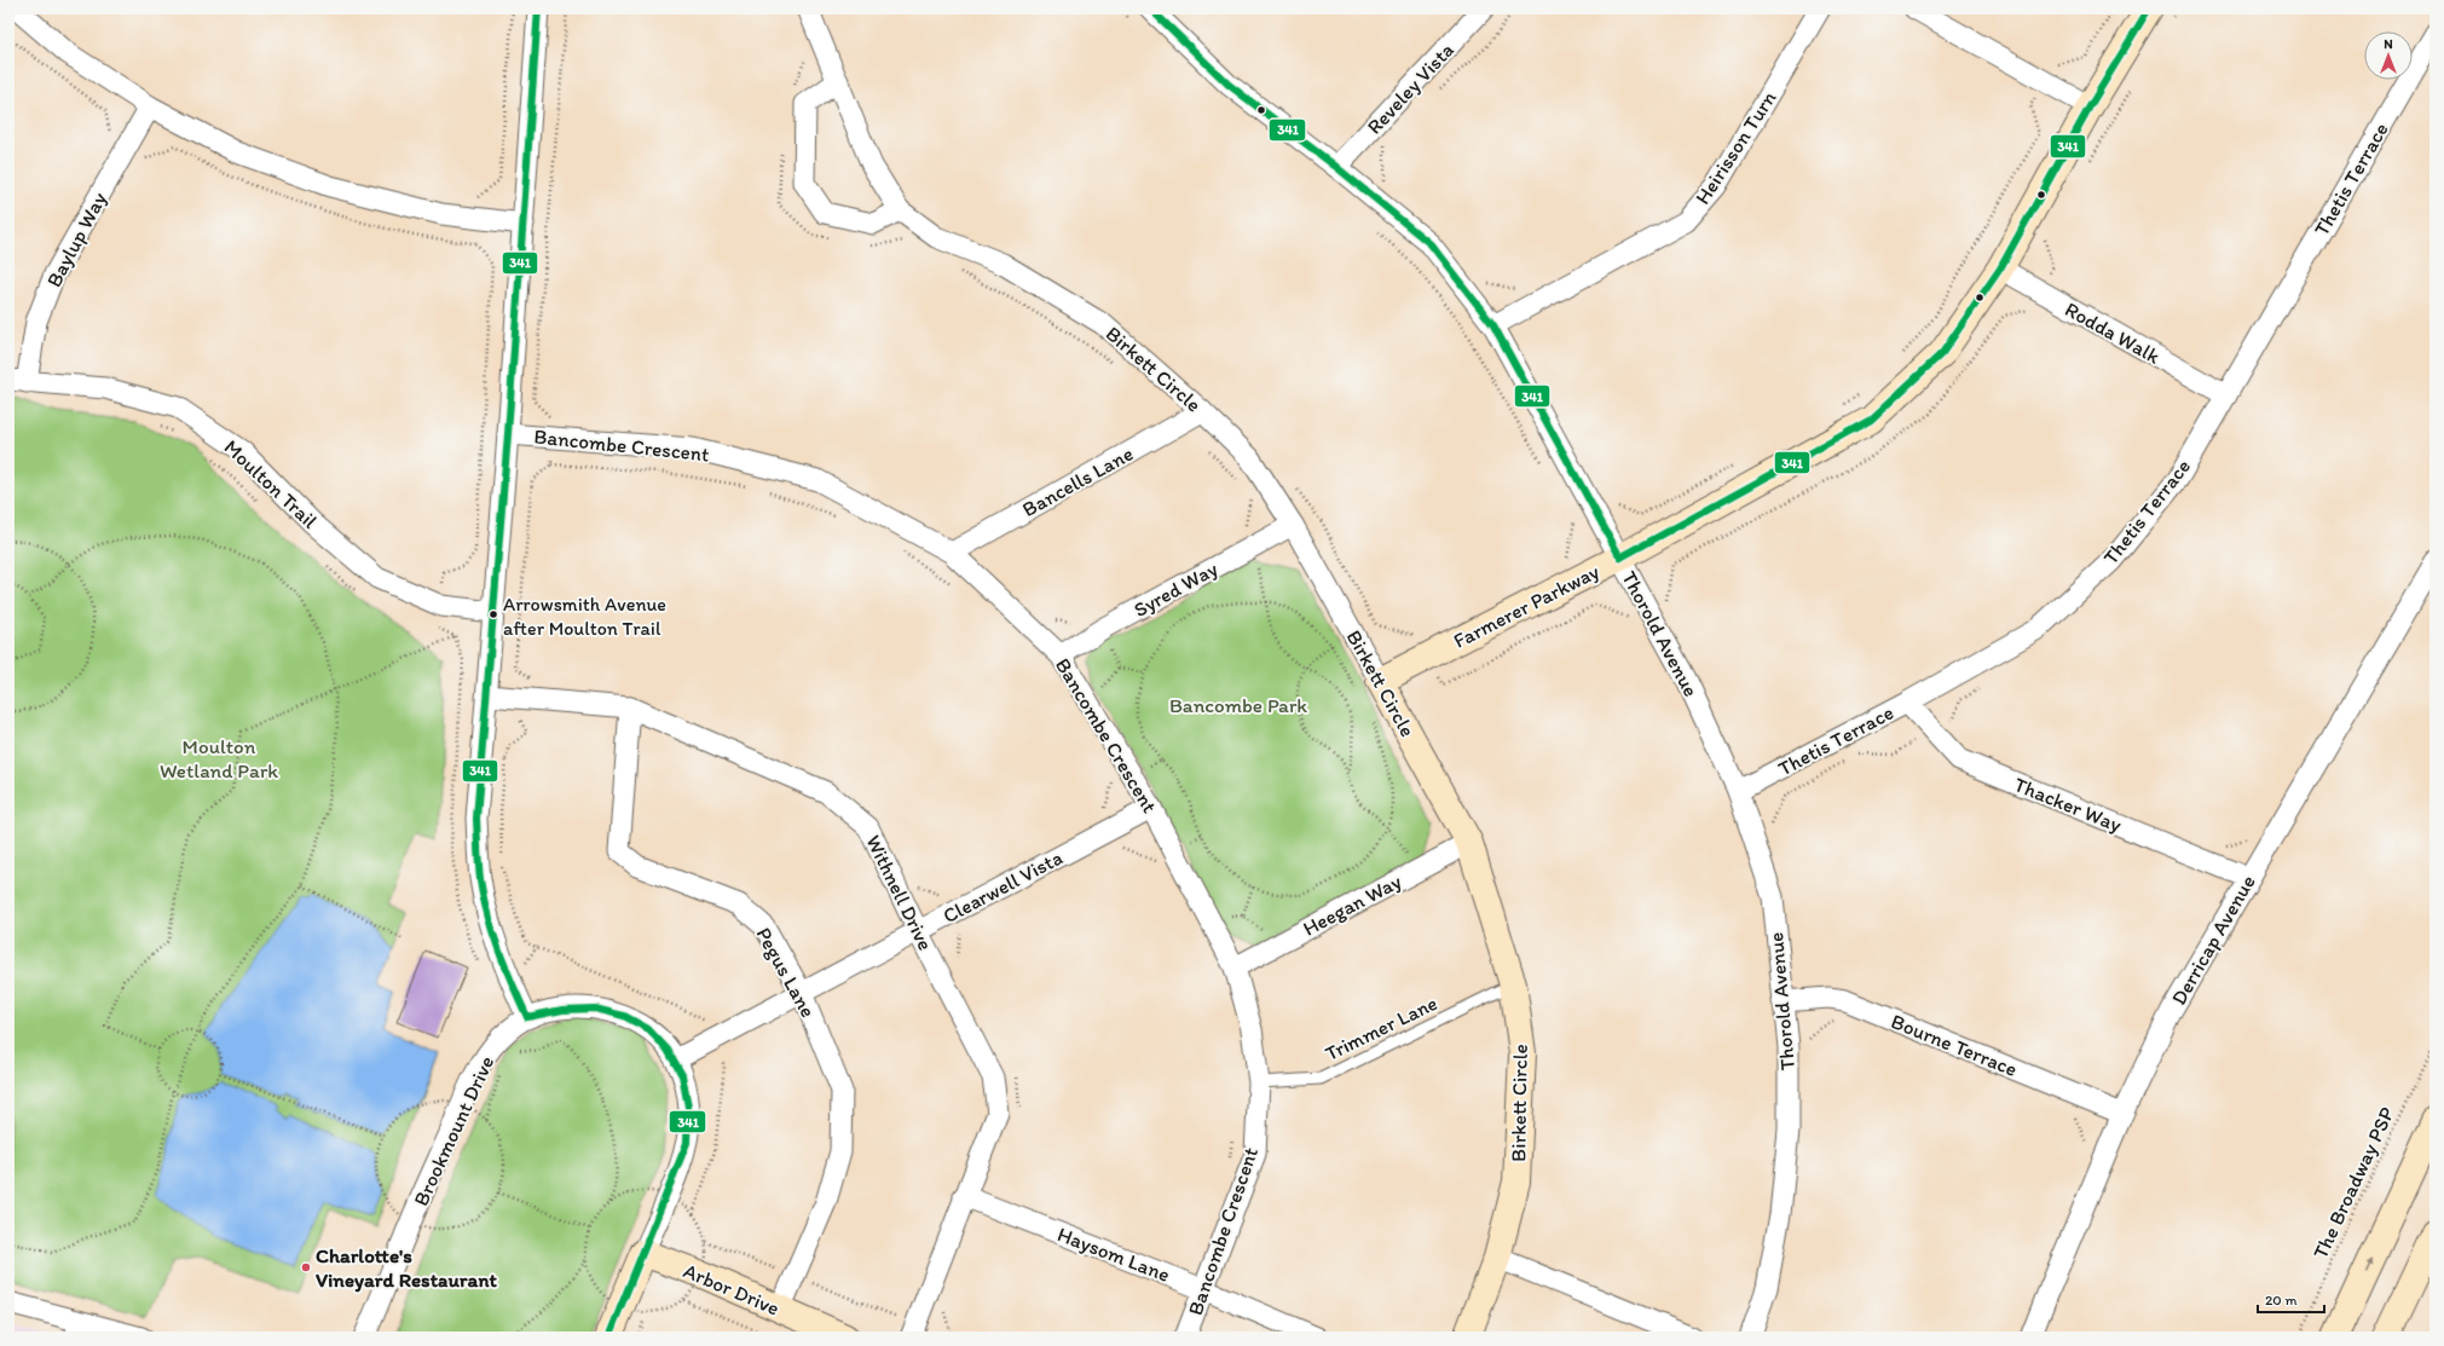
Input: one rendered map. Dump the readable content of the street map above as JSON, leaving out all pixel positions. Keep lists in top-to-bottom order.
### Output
{
  "streets": {
    "street": [
      "Reveley Vista",
      "Heirisson Turn",
      "Thetis Terrace",
      "Baylup Way",
      "Rodda Walk",
      "Birkett Circle",
      "Bancombe Crescent",
      "Bancells Lane",
      "Moulton Trail",
      "Syred Way",
      "Farmerer Parkway",
      "Thorold Avenue",
      "Thacker Way",
      "Clearwell Vista",
      "Withnell Drive",
      "Heegan Way",
      "Derricap Avenue",
      "Pegus Lane",
      "Bourne Terrace",
      "Brookmount Drive",
      "Haysom Lane",
      "Arbor Drive"
    ],
    "lane": ["Trimmer Lane"],
    "path": ["The Broadway PSP"]
  },
  "crossings": [
    ["Reveley Vista", "Thorold Avenue"],
    ["Heirisson Turn", "Thorold Avenue"],
    ["Thetis Terrace", "Rodda Walk"],
    ["Thetis Terrace", "Thorold Avenue"],
    ["Thetis Terrace", "Thacker Way"],
    ["Baylup Way", "Moulton Trail"],
    ["Rodda Walk", "Farmerer Parkway"],
    ["Birkett Circle", "Bancells Lane"],
    ["Birkett Circle", "Syred Way"],
    ["Birkett Circle", "Farmerer Parkway"],
    ["Birkett Circle", "Heegan Way"],
    ["Birkett Circle", "Trimmer Lane"],
    ["Bancombe Crescent", "Bancells Lane"],
    ["Bancombe Crescent", "Syred Way"],
    ["Bancombe Crescent", "Clearwell Vista"],
    ["Bancombe Crescent", "Heegan Way"],
    ["Bancombe Crescent", "Trimmer Lane"],
    ["Bancombe Crescent", "Haysom Lane"],
    ["Farmerer Parkway", "Thorold Avenue"],
    ["Thorold Avenue", "Bourne Terrace"],
    ["Thacker Way", "Derricap Avenue"],
    ["Clearwell Vista", "Withnell Drive"],
    ["Clearwell Vista", "Pegus Lane"],
    ["Clearwell Vista", "Brookmount Drive"],
    ["Withnell Drive", "Pegus Lane"],
    ["Withnell Drive", "Haysom Lane"],
    ["Derricap Avenue", "Bourne Terrace"],
    ["Pegus Lane", "Arbor Drive"],
    ["Brookmount Drive", "Arbor Drive"]
  ],
  "parks": ["Bancombe Park", "Moulton Wetland Park"],
  "places": ["Arrowsmith Avenue after Moulton Trail", "Charlotte's Vineyard Restaurant"],
  "lines": ["transit line 341"],
  "scale_bar": "20 m",
  "north": "top"
}
